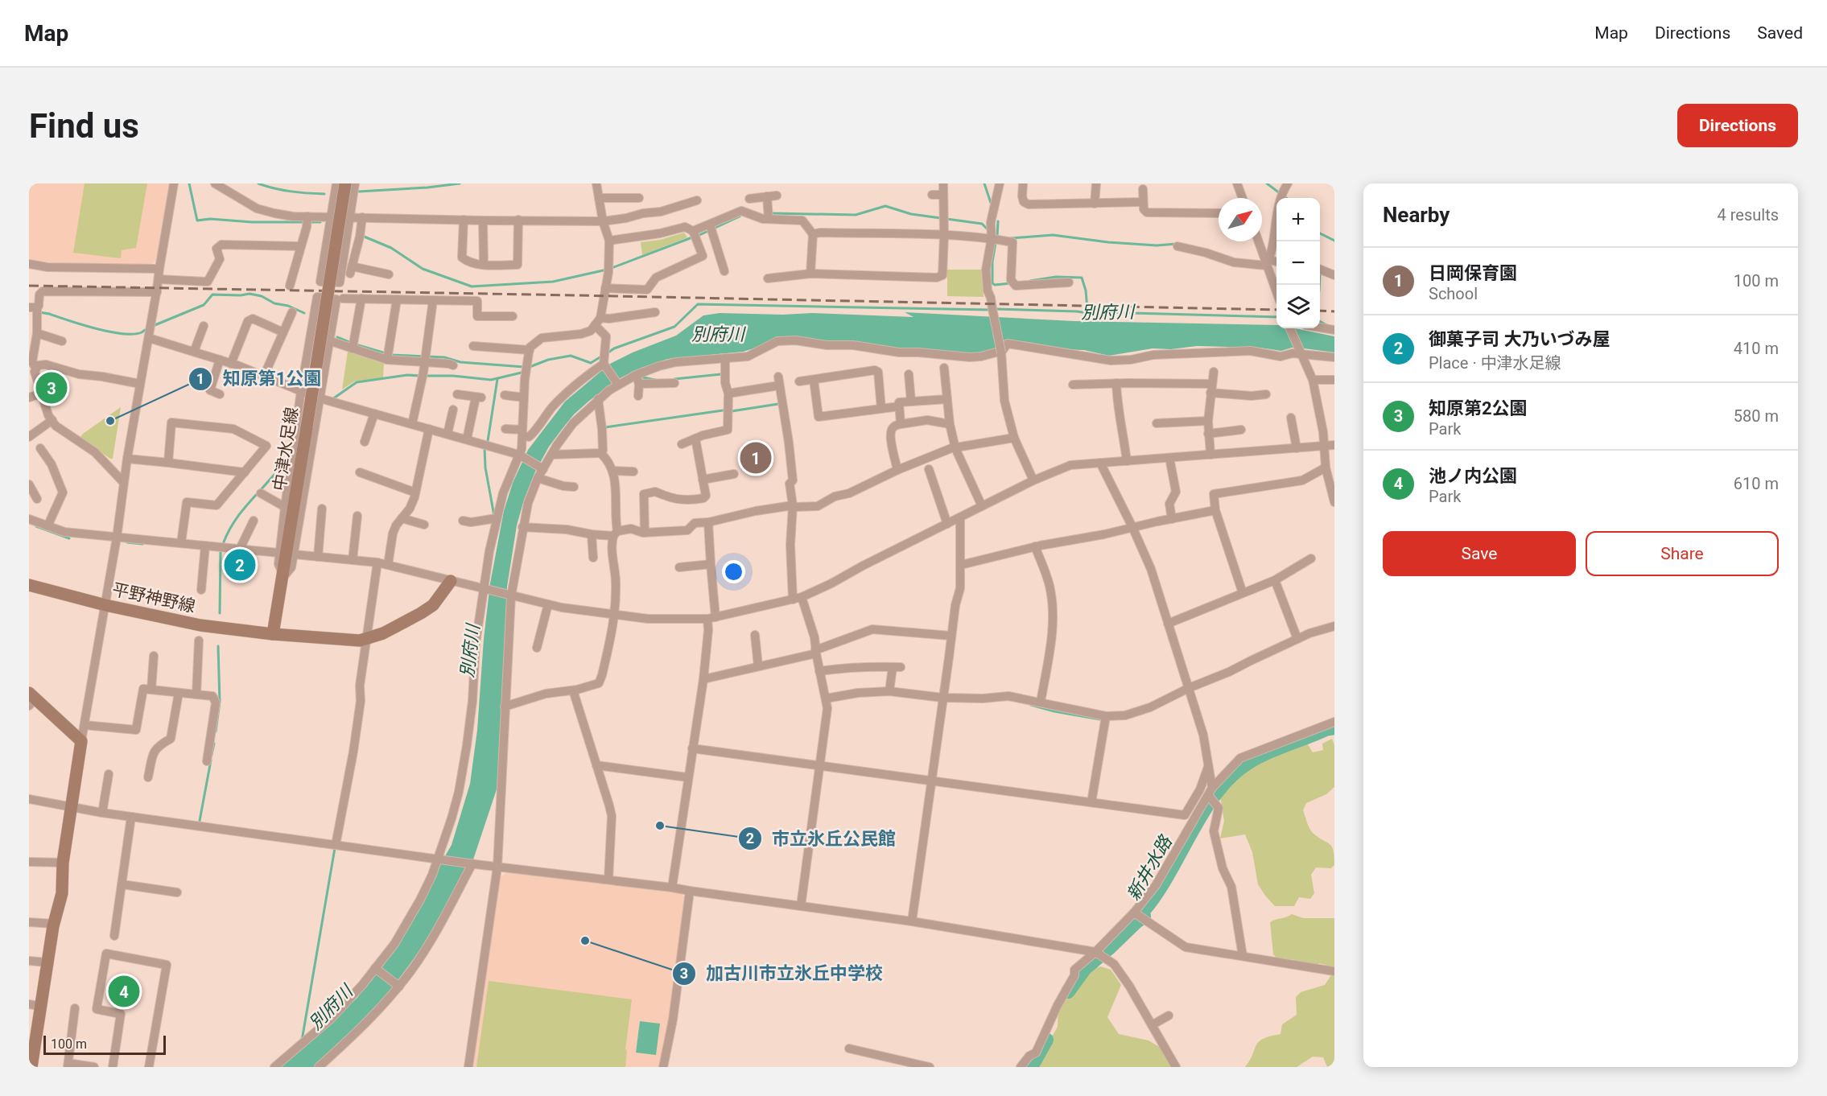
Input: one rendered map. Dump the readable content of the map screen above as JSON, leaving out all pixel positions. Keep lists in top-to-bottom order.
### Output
{
  "streets": {
    "street": ["中津水足線", "平野神野線"]
  },
  "crossings": [
    ["中津水足線", "平野神野線"]
  ],
  "water": ["別府川", "新井水路"],
  "places": ["知原第1公園", "市立氷丘公民館", "加古川市立氷丘中学校"],
  "scale_bar": "100 m",
  "north": "top right",
  "page": {
    "header": "Map",
    "nav": ["Map", "Directions", "Saved"],
    "buttons": [
      "Directions",
      ["Save", "Share"]
    ],
    "title": "Find us",
    "heading": ["Nearby", "4 results"],
    "map_buttons": ["+", "−"],
    "list": [
      {
        "mark": "1",
        "name": "日岡保育園",
        "note": "School",
        "value": "100 m"
      },
      {
        "mark": "2",
        "name": "御菓子司 大乃いづみ屋",
        "note": "Place · 中津水足線",
        "value": "410 m"
      },
      {
        "mark": "3",
        "name": "知原第2公園",
        "note": "Park",
        "value": "580 m"
      },
      {
        "mark": "4",
        "name": "池ノ内公園",
        "note": "Park",
        "value": "610 m"
      }
    ],
    "pins": [
      "3",
      "1",
      "2",
      "4"
    ],
    "scale": "100 m"
  }
}
